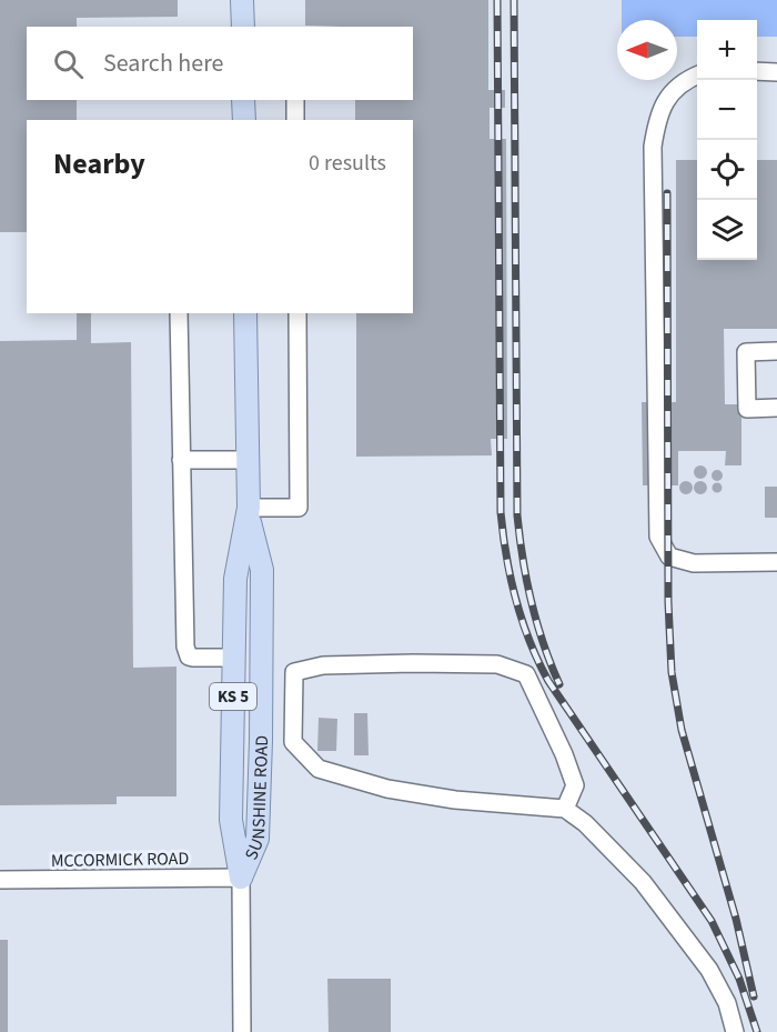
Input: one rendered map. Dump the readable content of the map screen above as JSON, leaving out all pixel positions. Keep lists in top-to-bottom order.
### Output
{
  "streets": {
    "main road": ["KS 5", "SUNSHINE ROAD"],
    "street": ["MCCORMICK ROAD"]
  },
  "crossings": [
    ["SUNSHINE ROAD", "MCCORMICK ROAD"]
  ],
  "north": "left",
  "page": {
    "map_buttons": ["+", "−"],
    "search": "Search here",
    "heading": ["Nearby", "0 results"]
  }
}
